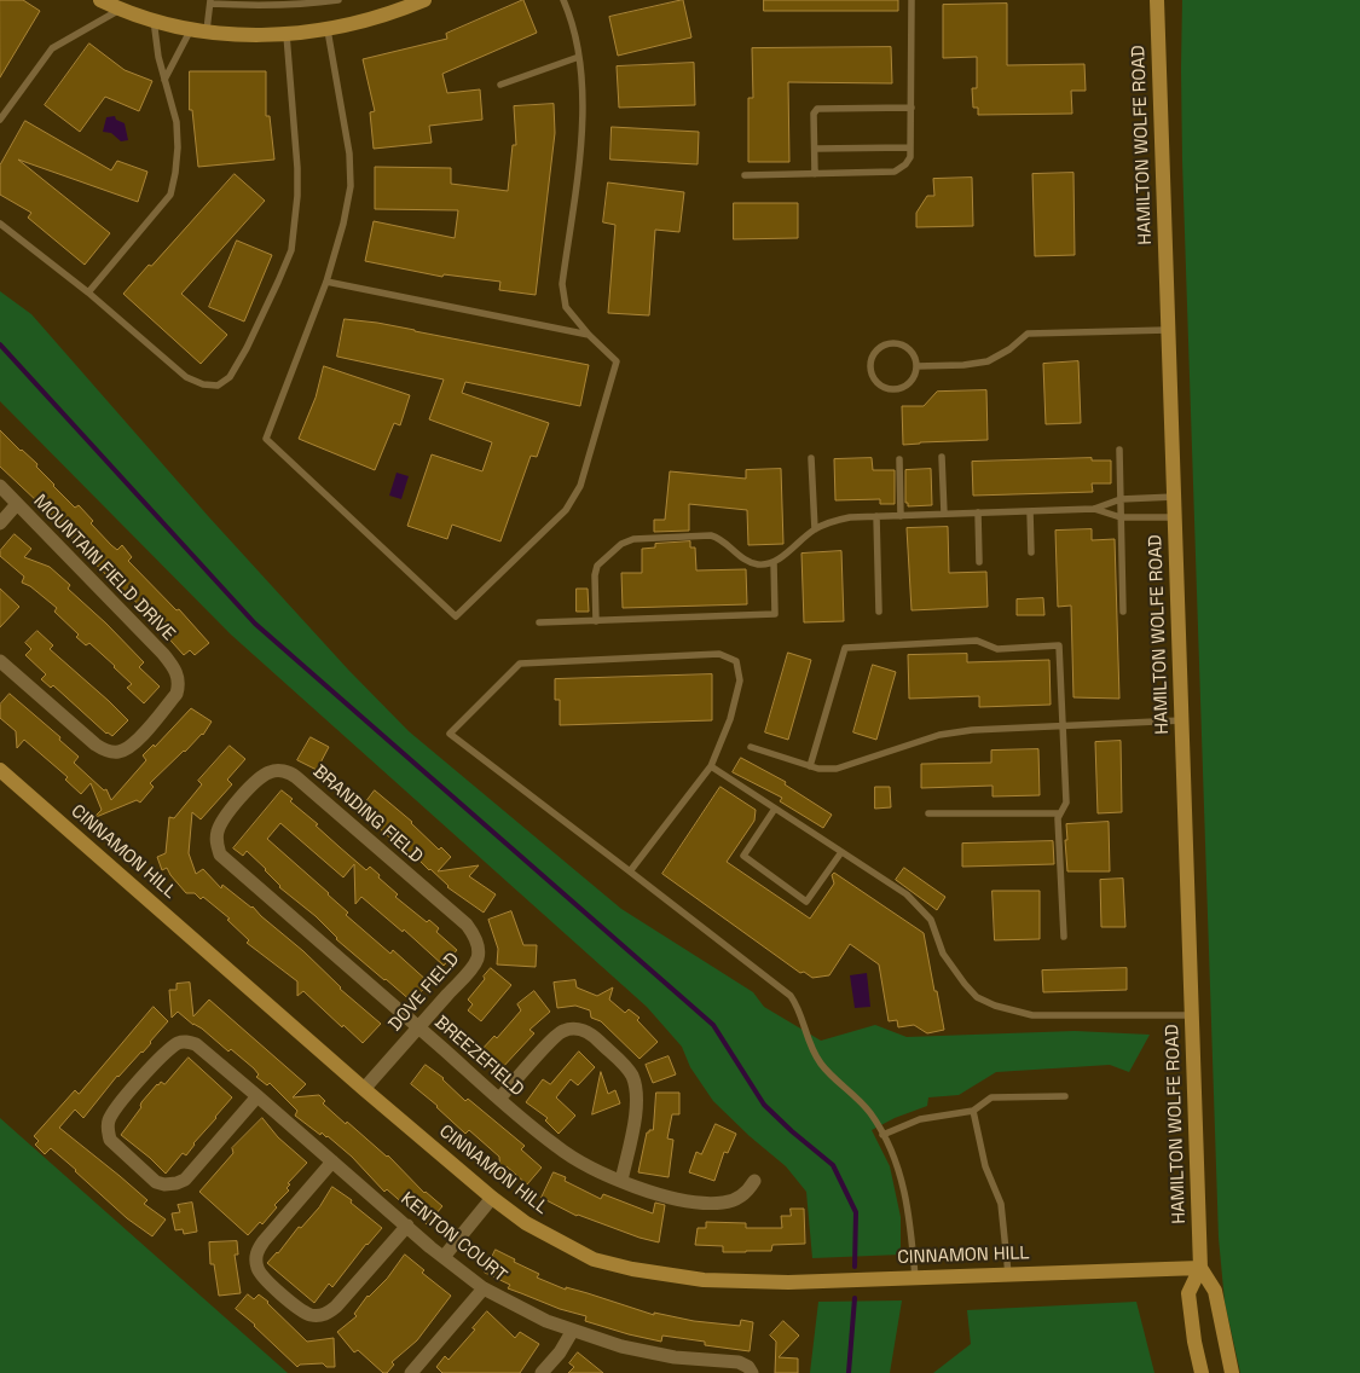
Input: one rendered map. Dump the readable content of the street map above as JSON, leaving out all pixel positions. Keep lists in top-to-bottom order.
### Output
{
  "streets": {
    "street": [
      "HAMILTON WOLFE ROAD",
      "MOUNTAIN FIELD DRIVE",
      "BRANDING FIELD",
      "CINNAMON HILL",
      "DOVE FIELD",
      "BREEZEFIELD",
      "KENTON COURT"
    ]
  },
  "crossings": [
    ["HAMILTON WOLFE ROAD", "CINNAMON HILL"],
    ["BRANDING FIELD", "DOVE FIELD"],
    ["BRANDING FIELD", "BREEZEFIELD"],
    ["CINNAMON HILL", "DOVE FIELD"],
    ["DOVE FIELD", "BREEZEFIELD"]
  ]
}
